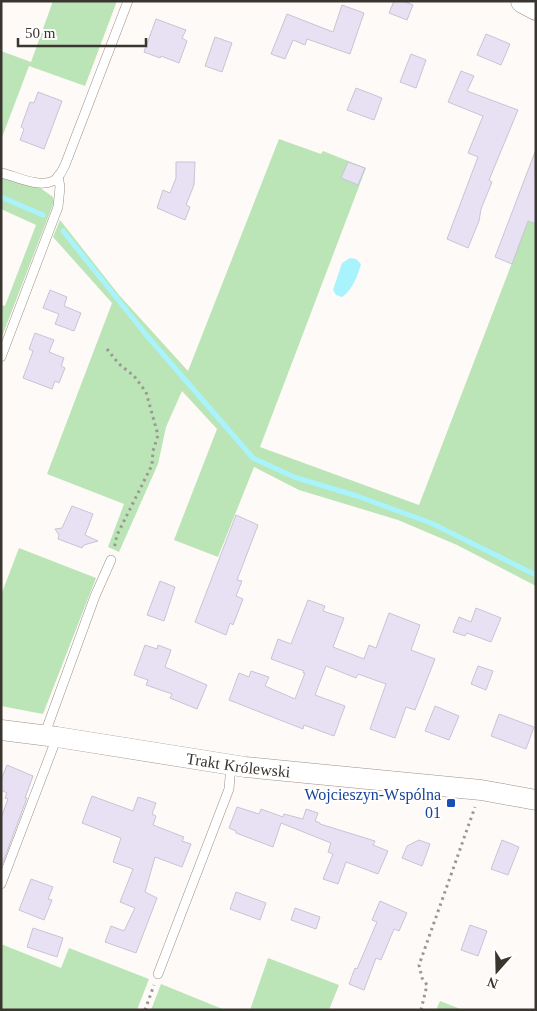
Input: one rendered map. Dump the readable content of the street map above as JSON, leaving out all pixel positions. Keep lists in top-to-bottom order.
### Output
{
  "streets": {
    "street": ["Trakt Królewski"]
  },
  "places": {
    "transit": ["Wojcieszyn-Wspólna 01"]
  },
  "scale_bar": "50 m",
  "north": "bottom"
}
